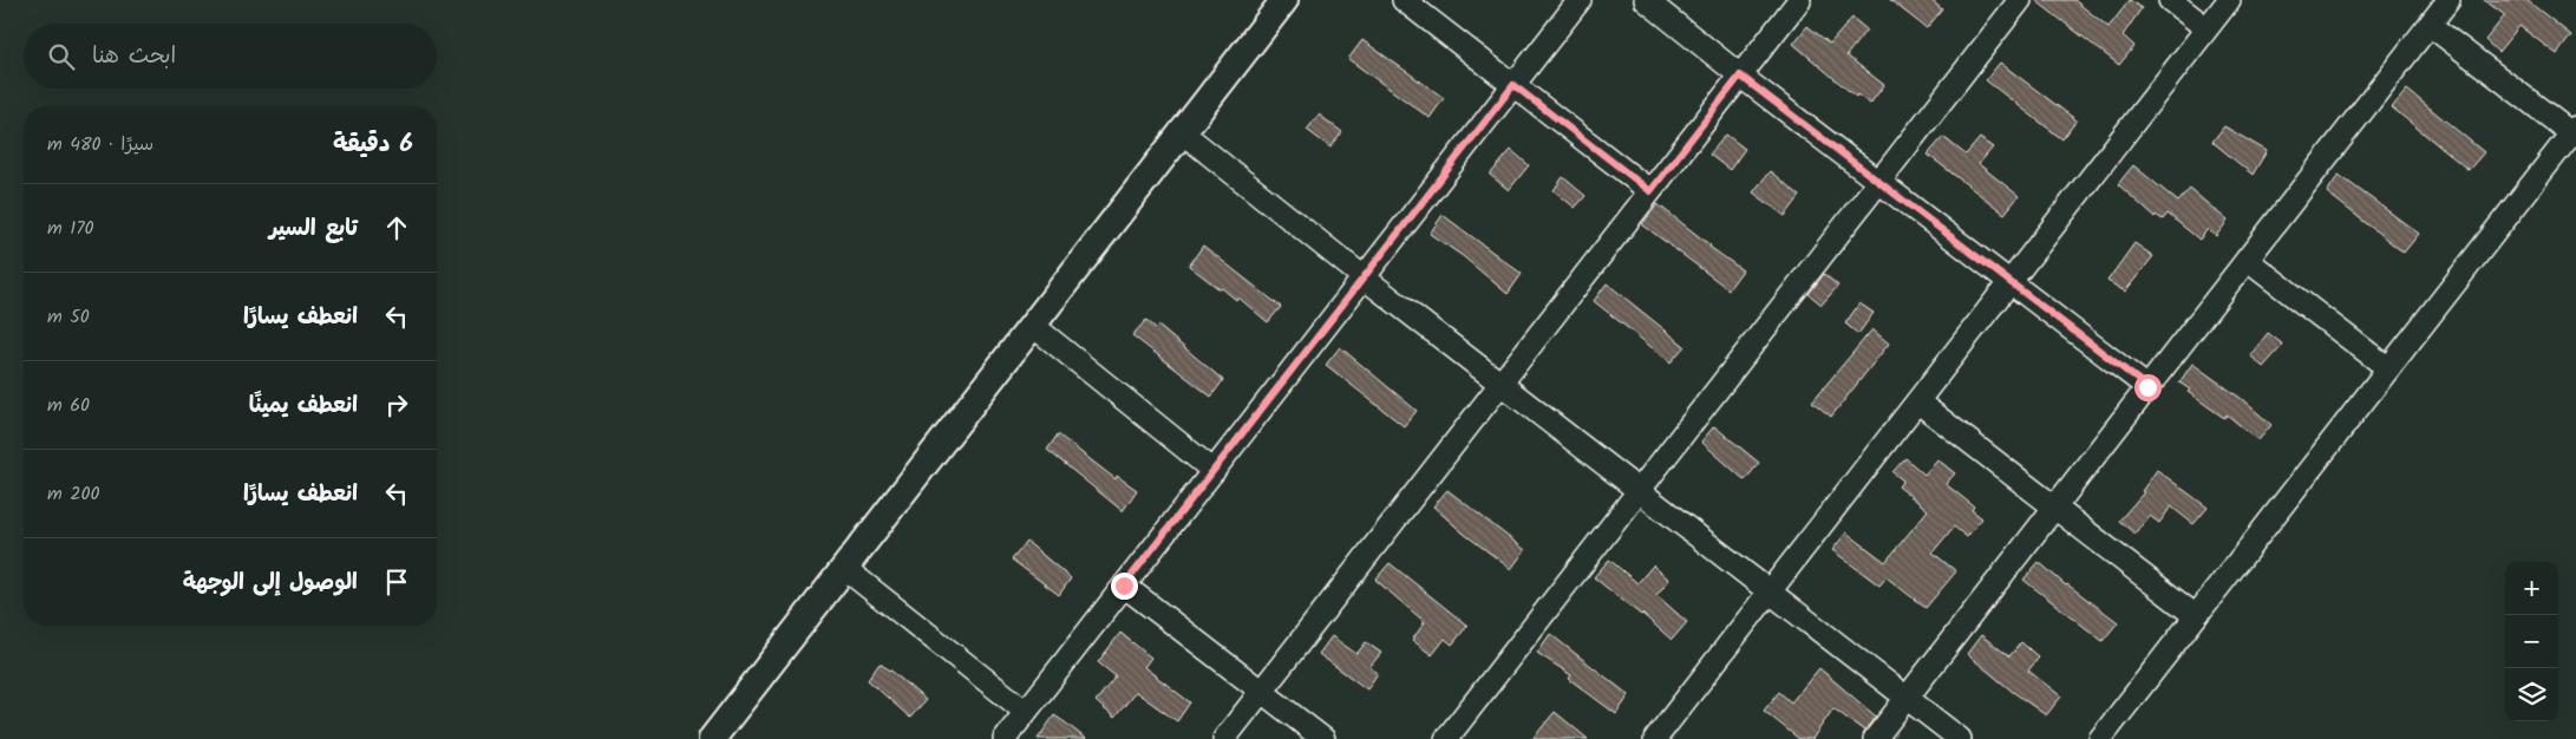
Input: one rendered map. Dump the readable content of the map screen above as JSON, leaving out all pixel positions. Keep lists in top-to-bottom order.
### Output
{
  "page": {
    "search": "ابحث هنا",
    "heading": ["6 دقيقة", "سيرًا · 480 m"],
    "list": [
      ["تابع السير", "170 m"],
      ["انعطف يسارًا", "50 m"],
      ["انعطف يمينًا", "60 m"],
      ["انعطف يسارًا", "200 m"],
      "الوصول إلى الوجهة"
    ],
    "map_buttons": ["+", "−"]
  }
}
